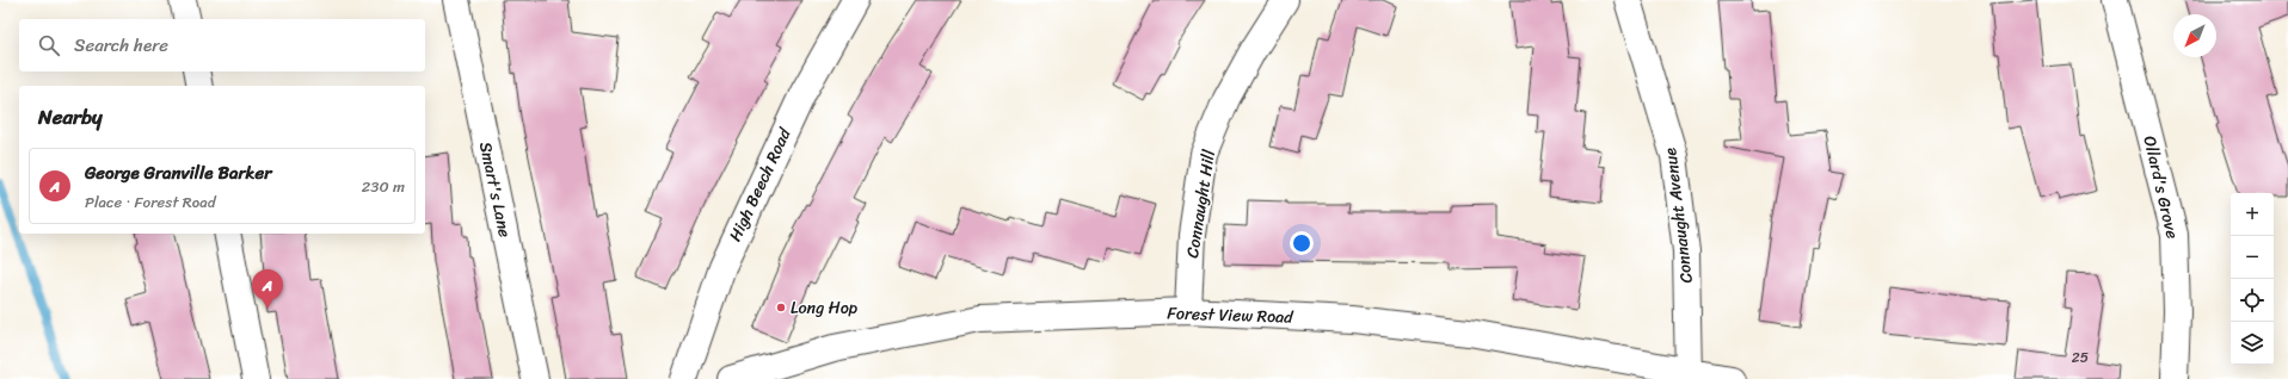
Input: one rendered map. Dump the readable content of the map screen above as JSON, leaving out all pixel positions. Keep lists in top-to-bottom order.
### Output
{
  "streets": {
    "street": [
      "High Beech Road",
      "Ollard's Grove",
      "Smart's Lane",
      "Connaught Hill",
      "Connaught Avenue",
      "Forest View Road"
    ]
  },
  "crossings": [
    ["Connaught Hill", "Forest View Road"],
    ["Connaught Avenue", "Forest View Road"]
  ],
  "places": ["Long Hop"],
  "house_numbers": ["25"],
  "north": "bottom left",
  "page": {
    "search": "Search here",
    "heading": "Nearby",
    "list": [
      {
        "mark": "A",
        "name": "George Granville Barker",
        "note": "Place · Forest Road",
        "value": "230 m"
      }
    ],
    "map_buttons": ["+", "−"],
    "pins": "A"
  }
}
